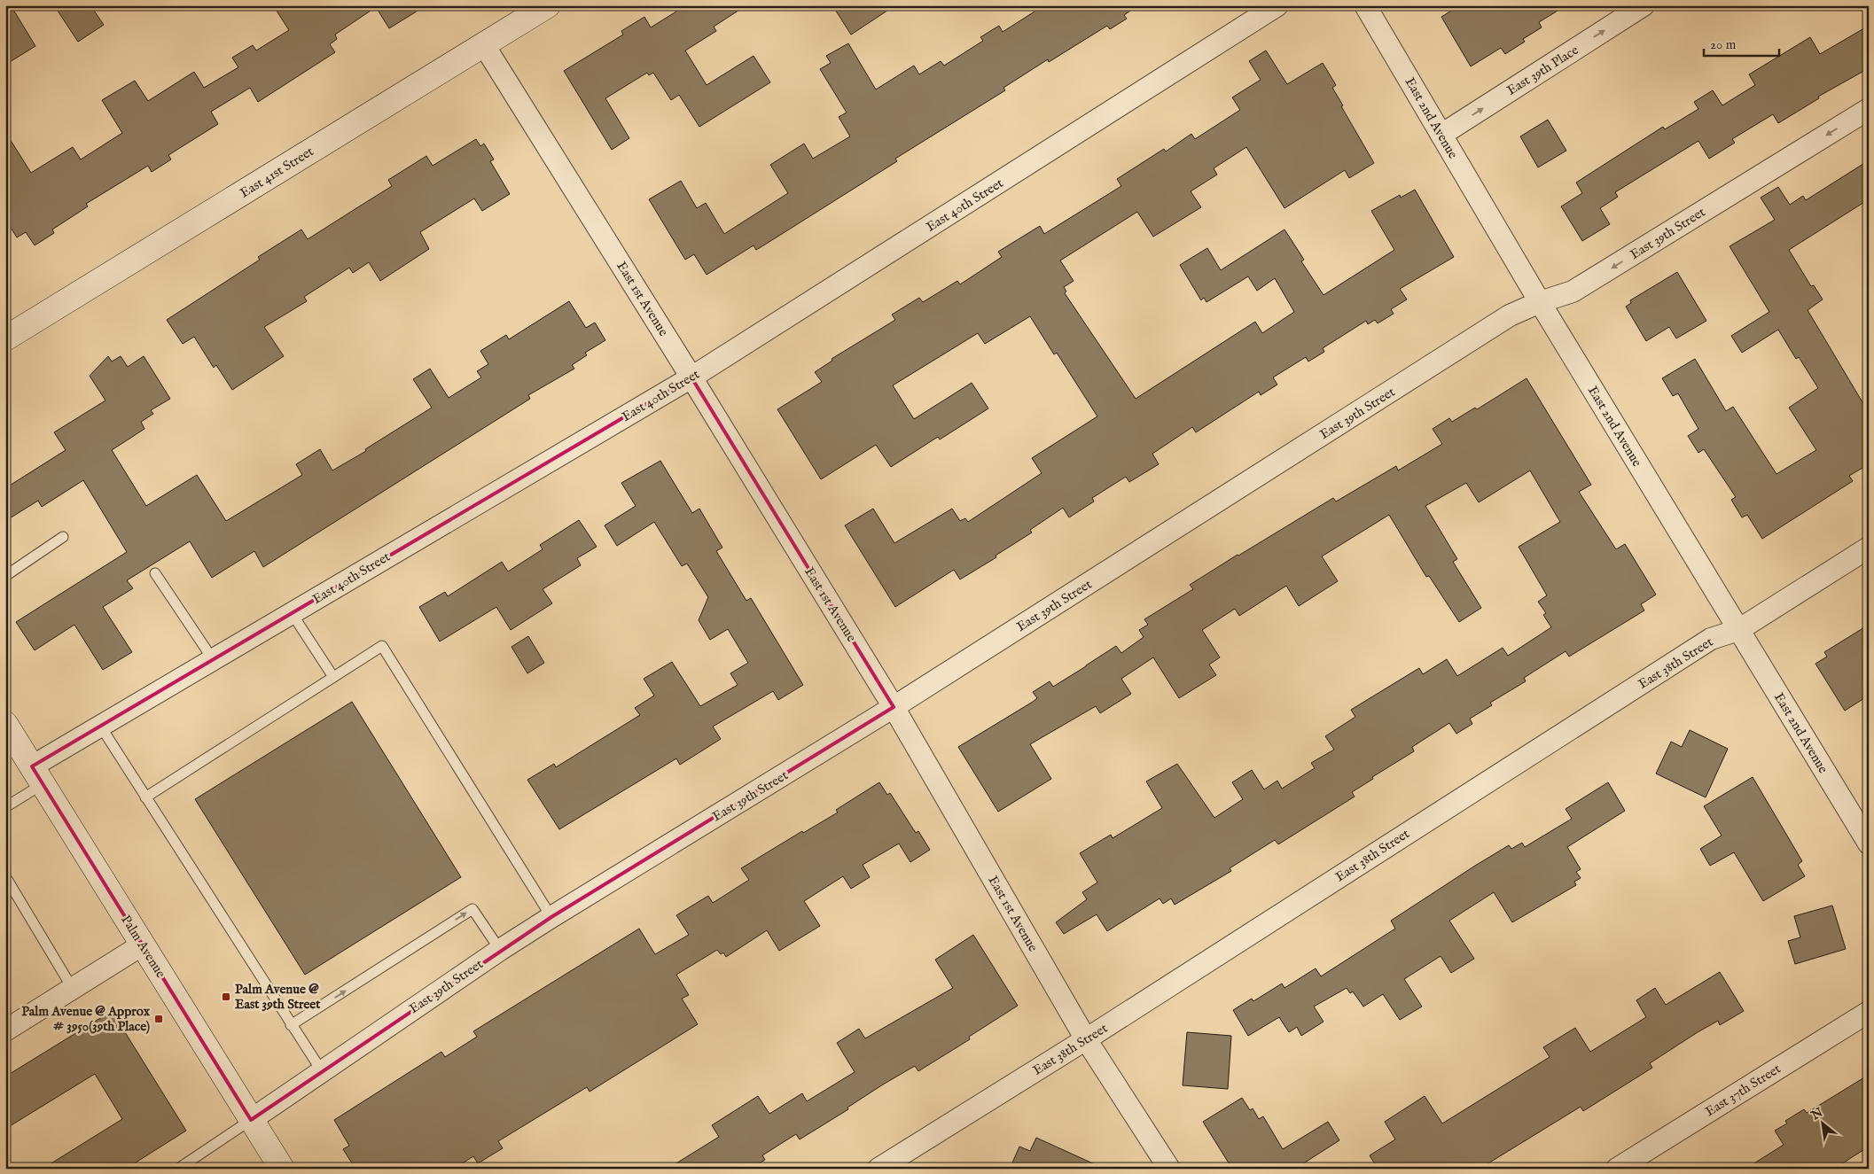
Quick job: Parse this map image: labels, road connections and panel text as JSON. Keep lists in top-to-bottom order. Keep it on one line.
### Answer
{"streets":{"street":["East 39th Place","East 2nd Avenue","East 41st Street","East 40th Street","East 39th Street","East 1st Avenue","East 38th Street","Palm Avenue","East 37th Street"]},"crossings":[["East 39th Place","East 2nd Avenue"],["East 2nd Avenue","East 39th Street"],["East 2nd Avenue","East 38th Street"],["East 41st Street","East 1st Avenue"],["East 40th Street","East 1st Avenue"],["East 40th Street","Palm Avenue"],["East 39th Street","East 1st Avenue"],["East 39th Street","Palm Avenue"],["East 1st Avenue","East 38th Street"]],"one_way":["East 39th Place"],"places":{"transit":["Palm Avenue @ East 39th Street","Palm Avenue @ Approx # 3950(39th Place)"]},"scale_bar":"20 m","north":"top left"}
